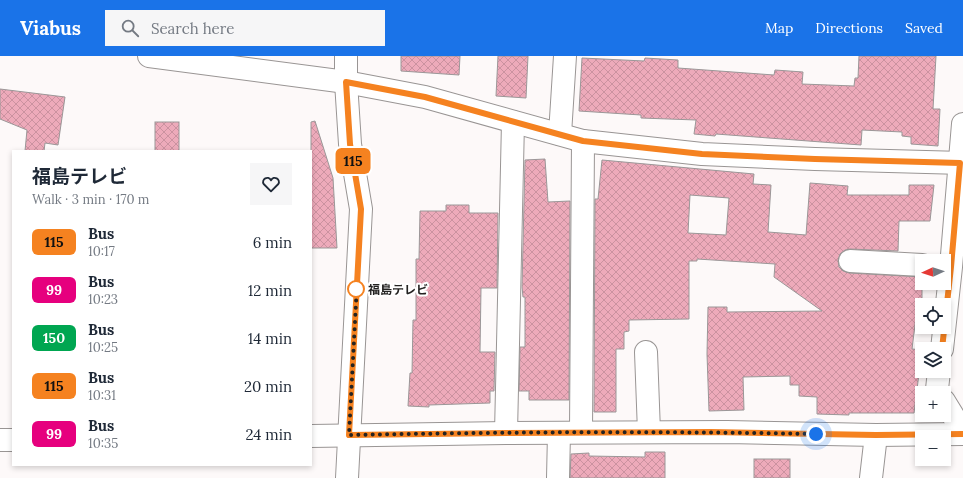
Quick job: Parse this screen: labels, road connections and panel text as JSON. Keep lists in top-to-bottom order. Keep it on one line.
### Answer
{"places":["福島テレビ"],"lines":["bus line 115"],"north":"left","page":{"header":"Viabus","search":"Search here","nav":["Map","Directions","Saved"],"on_map":"115","heading":["福島テレビ","Walk · 3 min · 170 m"],"list":[{"mark":"115","name":"Bus","note":"10:17","value":"6 min"},{"mark":"99","name":"Bus","note":"10:23","value":"12 min"},{"mark":"150","name":"Bus","note":"10:25","value":"14 min"},{"mark":"115","name":"Bus","note":"10:31","value":"20 min"},{"mark":"99","name":"Bus","note":"10:35","value":"24 min"}],"map_buttons":["+","−"]}}
